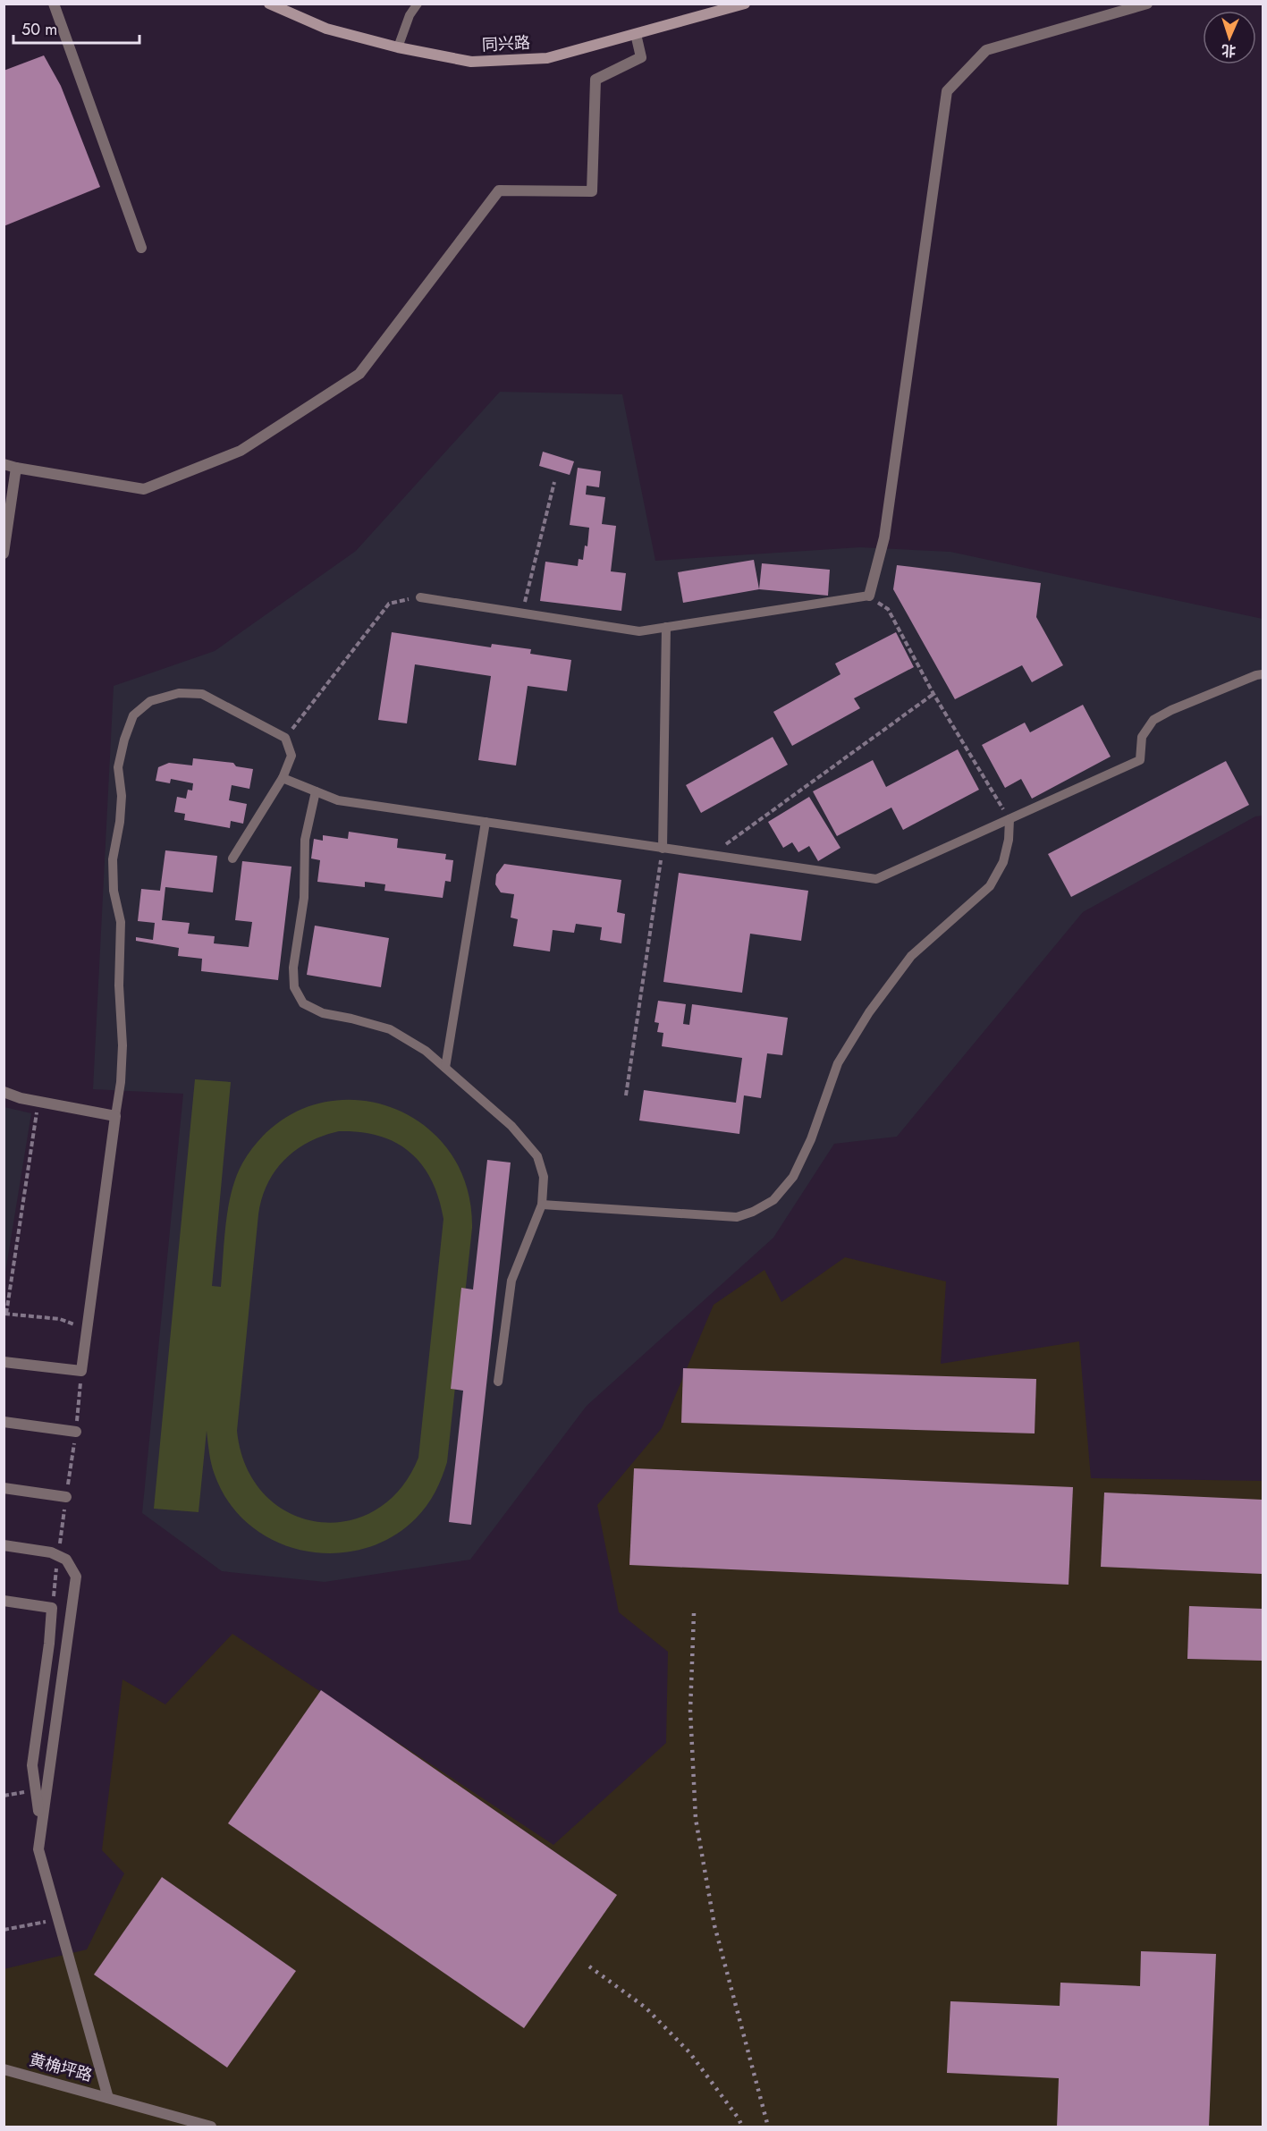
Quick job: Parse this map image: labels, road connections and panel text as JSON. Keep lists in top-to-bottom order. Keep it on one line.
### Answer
{"streets":{"main road":["同兴路"],"street":["黄桷坪路"]},"scale_bar":"50 m","north":"bottom"}
